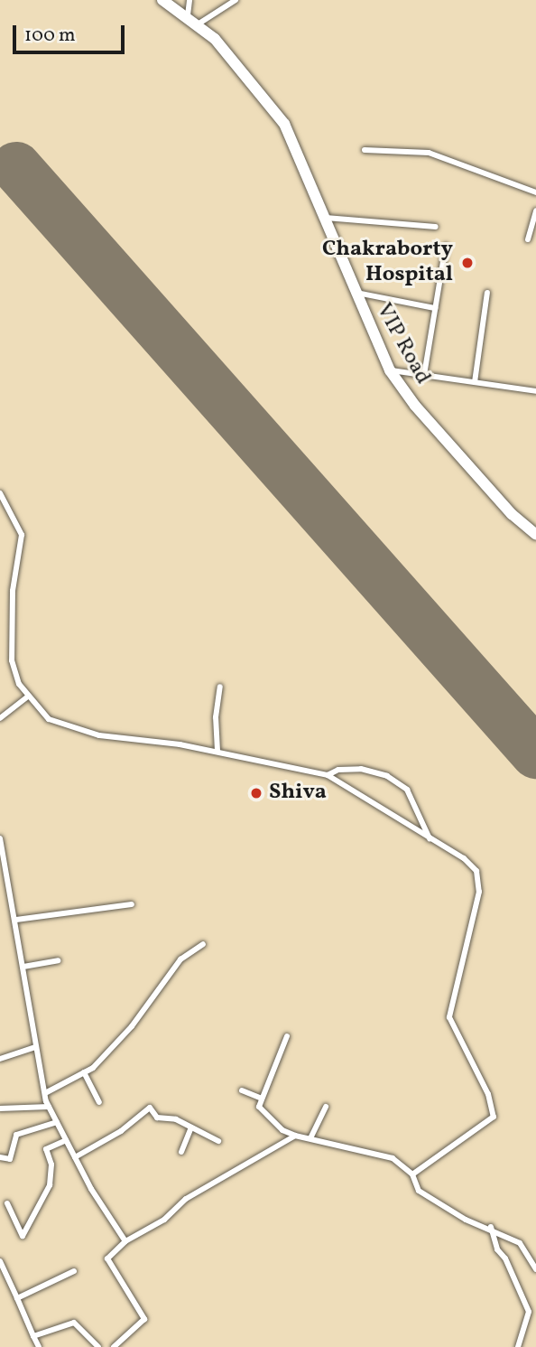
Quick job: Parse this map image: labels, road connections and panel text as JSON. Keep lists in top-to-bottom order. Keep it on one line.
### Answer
{"streets":{"highway":["VIP Road"]},"places":["Chakraborty Hospital","Shiva"],"scale_bar":"100 m"}
